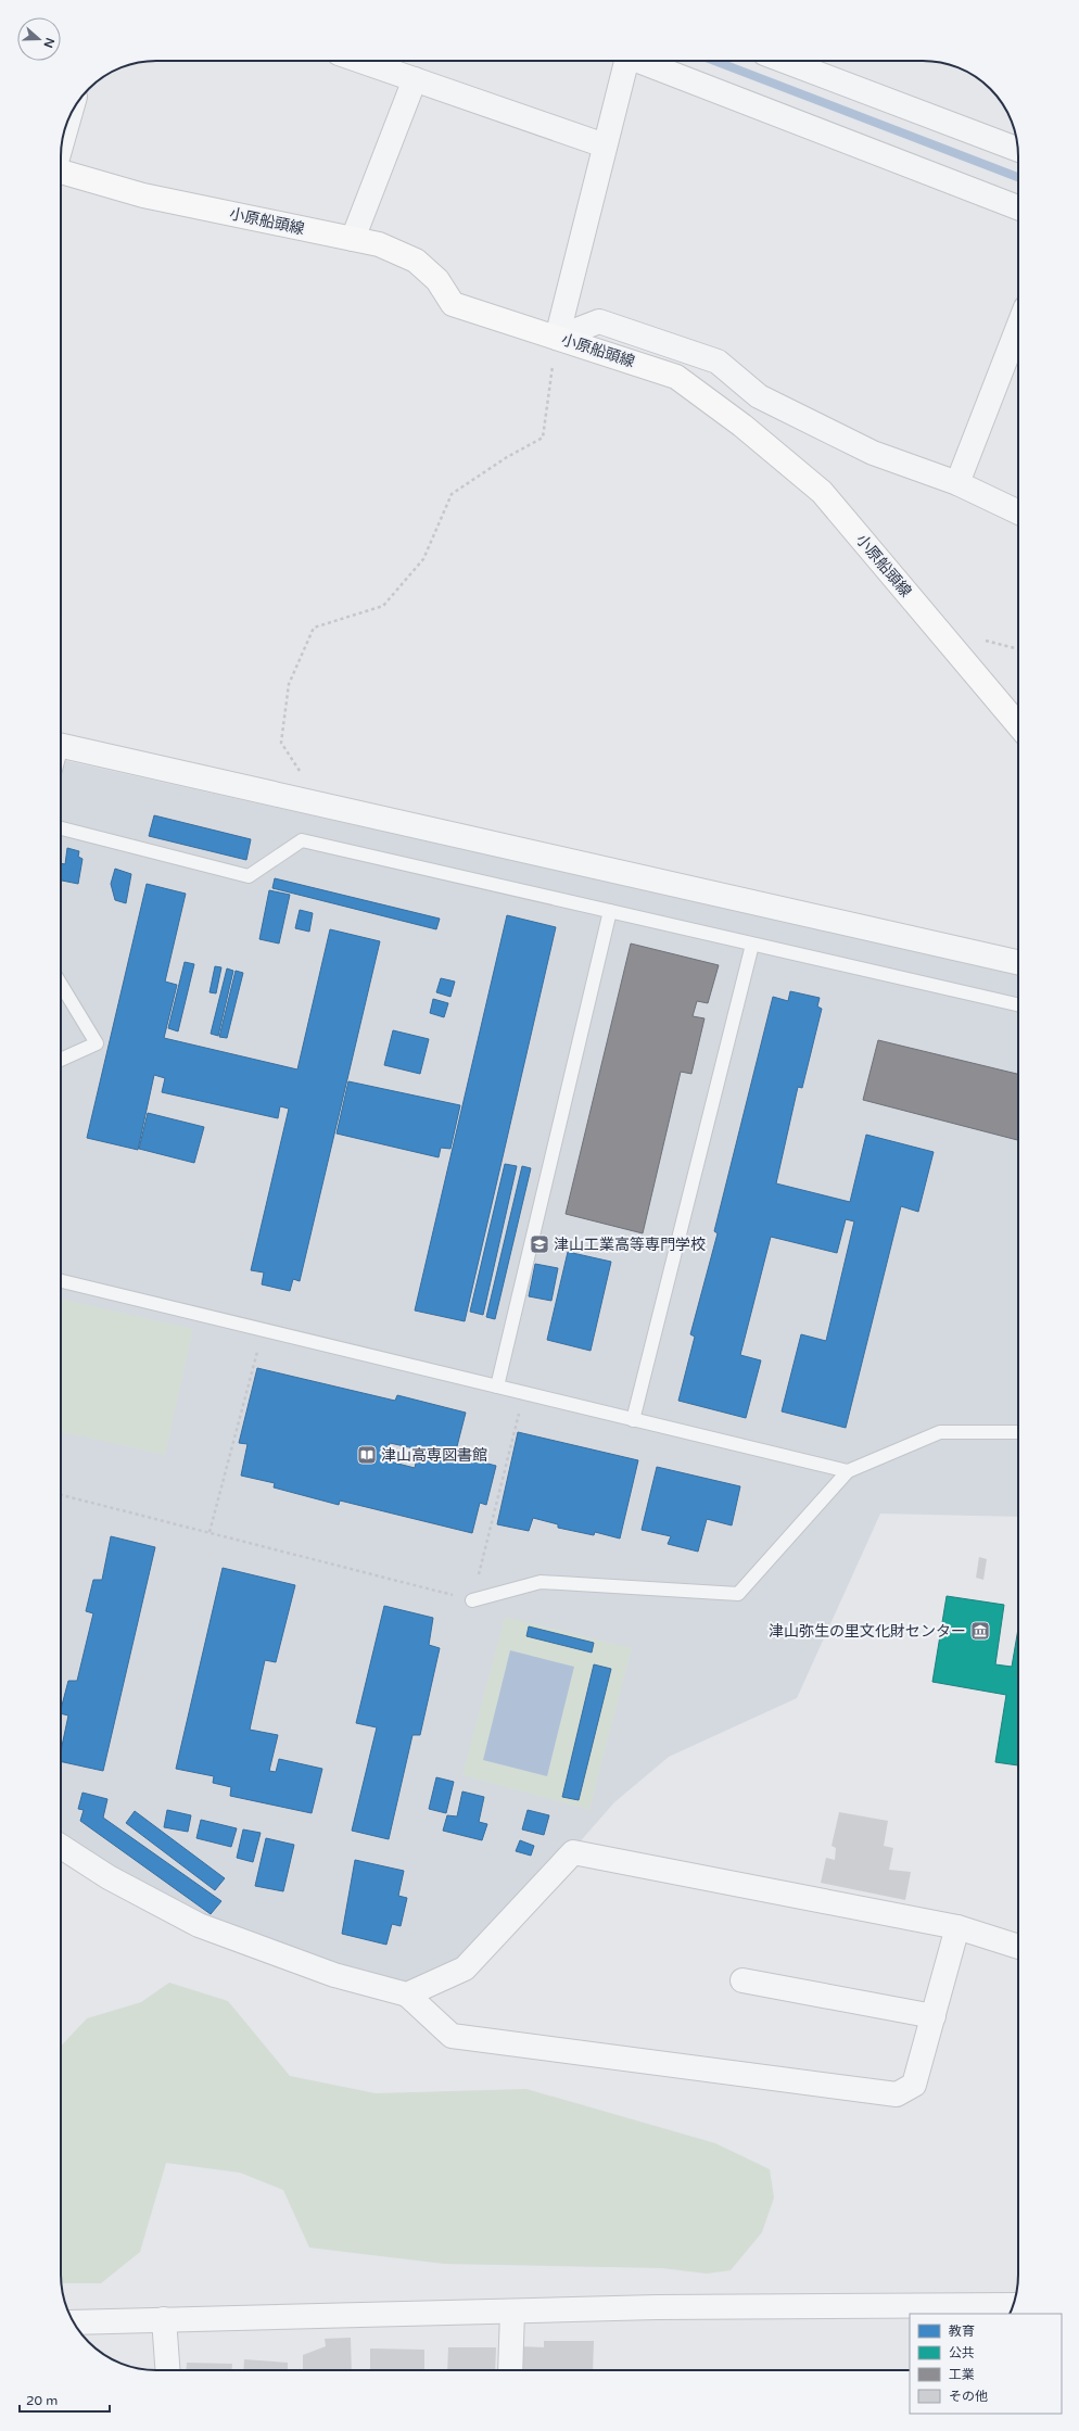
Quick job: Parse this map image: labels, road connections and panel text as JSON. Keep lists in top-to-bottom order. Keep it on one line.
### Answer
{"streets":{"main road":["小原船頭線"]},"places":{"school or university":["津山工業高等専門学校"],"library":["津山高専図書館"],"museum":["津山弥生の里文化財センター"]},"legend":["教育","公共","工業","その他"],"scale_bar":"20 m","north":"right"}
